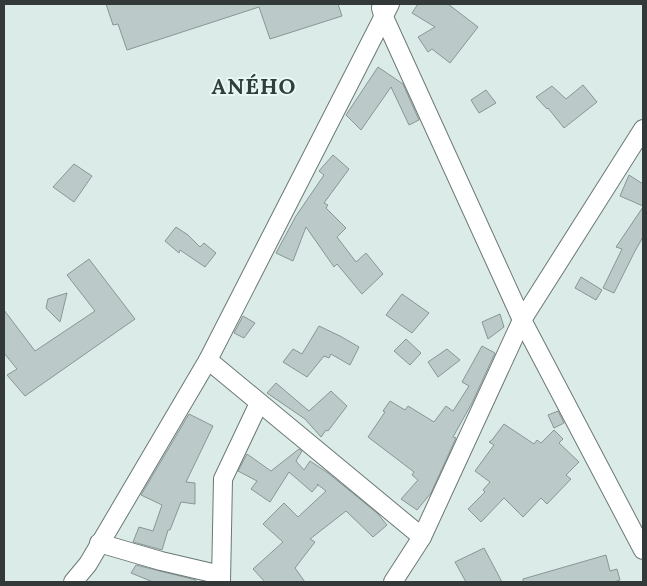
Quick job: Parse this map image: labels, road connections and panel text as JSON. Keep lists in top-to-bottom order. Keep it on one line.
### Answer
{"districts":["ANÉHO"]}
